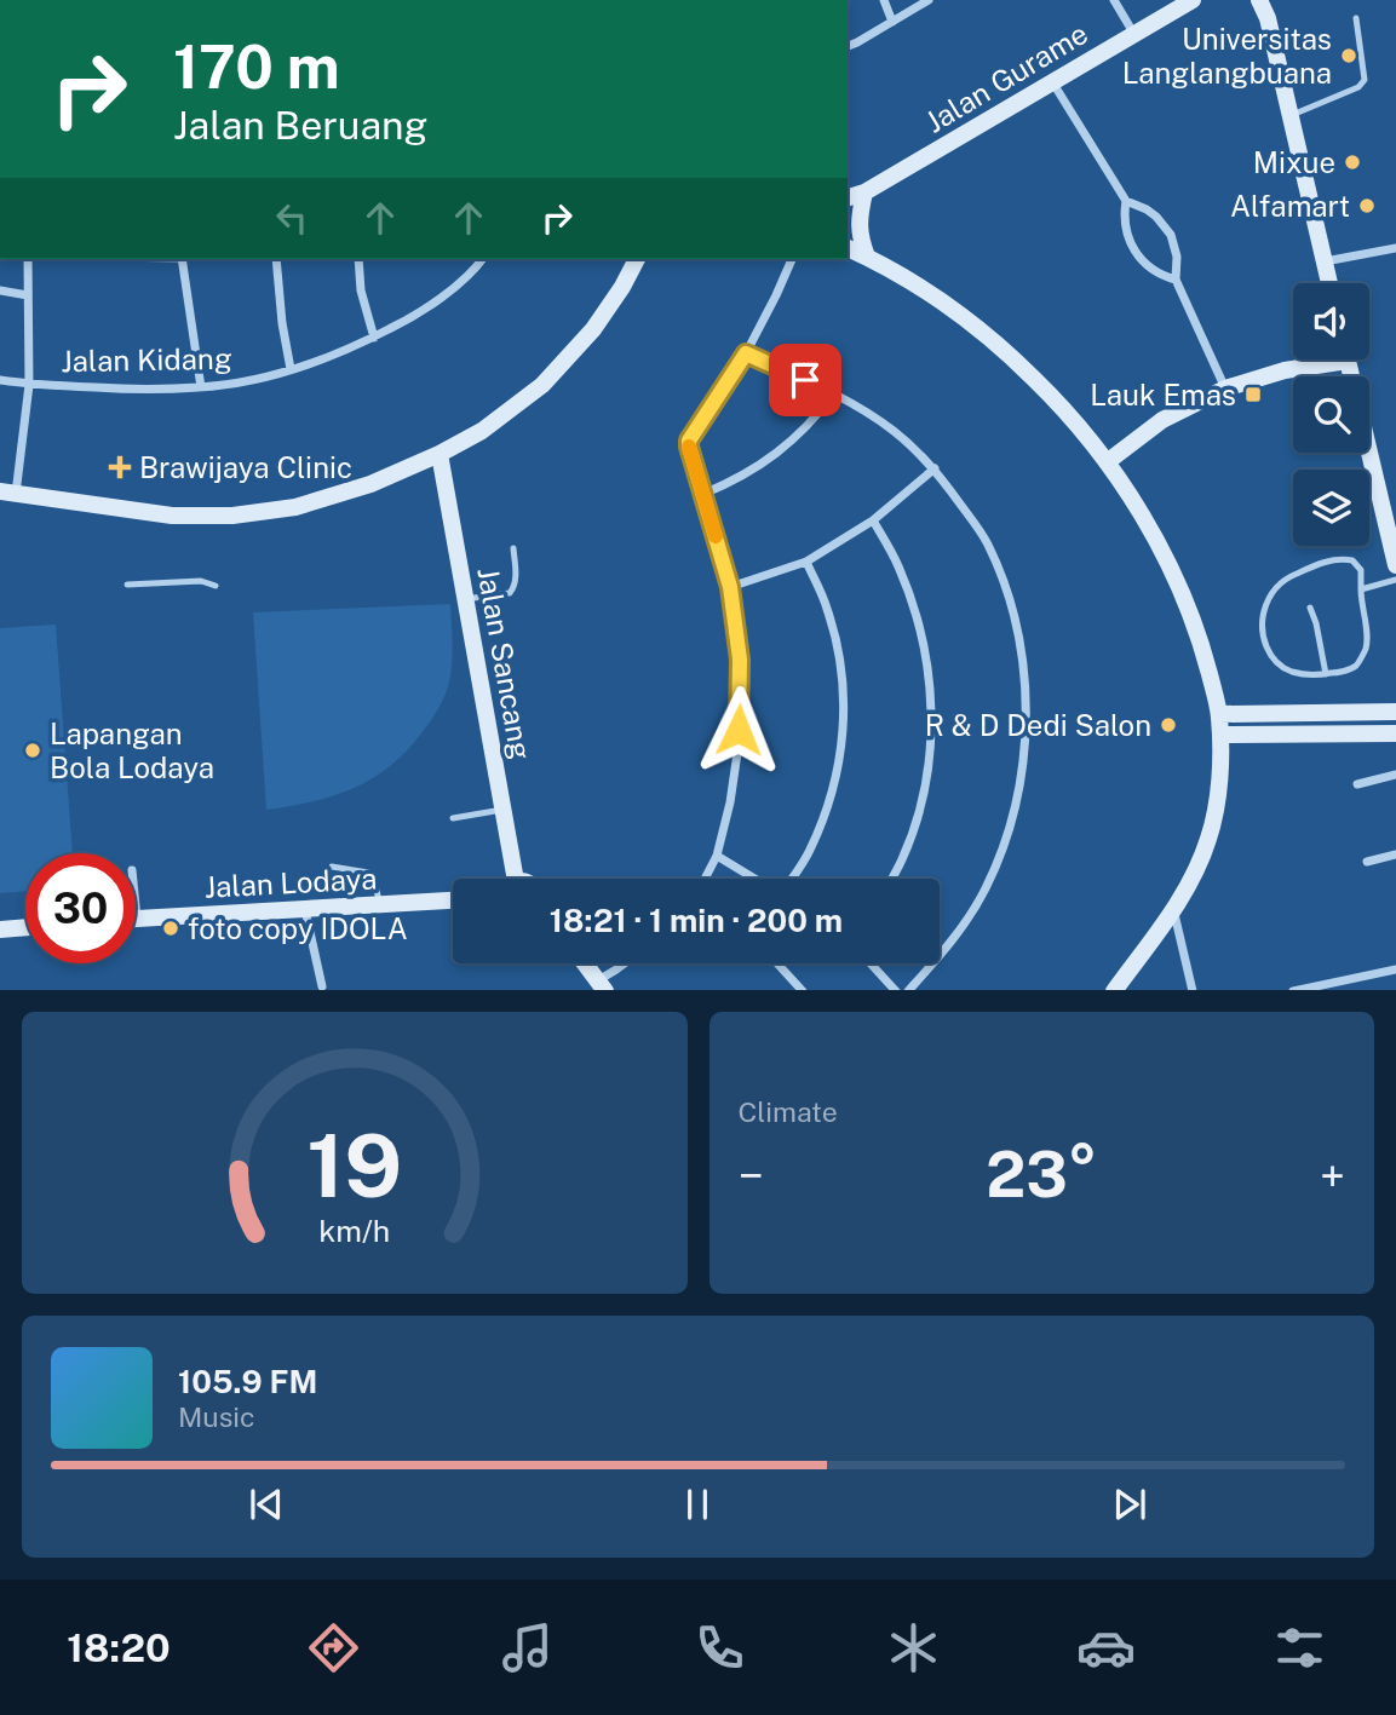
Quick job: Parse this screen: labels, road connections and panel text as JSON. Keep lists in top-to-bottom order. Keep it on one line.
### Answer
{"streets":{"street":["Jalan Gurame","Jalan Kidang","Jalan Sancang","Jalan Lodaya"]},"places":{"other":["Universitas Langlangbuana","Mixue","Alfamart","R & D Dedi Salon","Lapangan Bola Lodaya","foto copy IDOLA"],"transit":["Lauk Emas"],"health":["Brawijaya Clinic"]},"page":{"turn":["170 m","Jalan Beruang"],"limit":"30","trip":"18:21 · 1 min · 200 m","tile":"Climate","heat":["−","23°","+"],"song":["105.9 FM","Music"],"tabs":"18:20","gauge":["19","km/h"]}}
